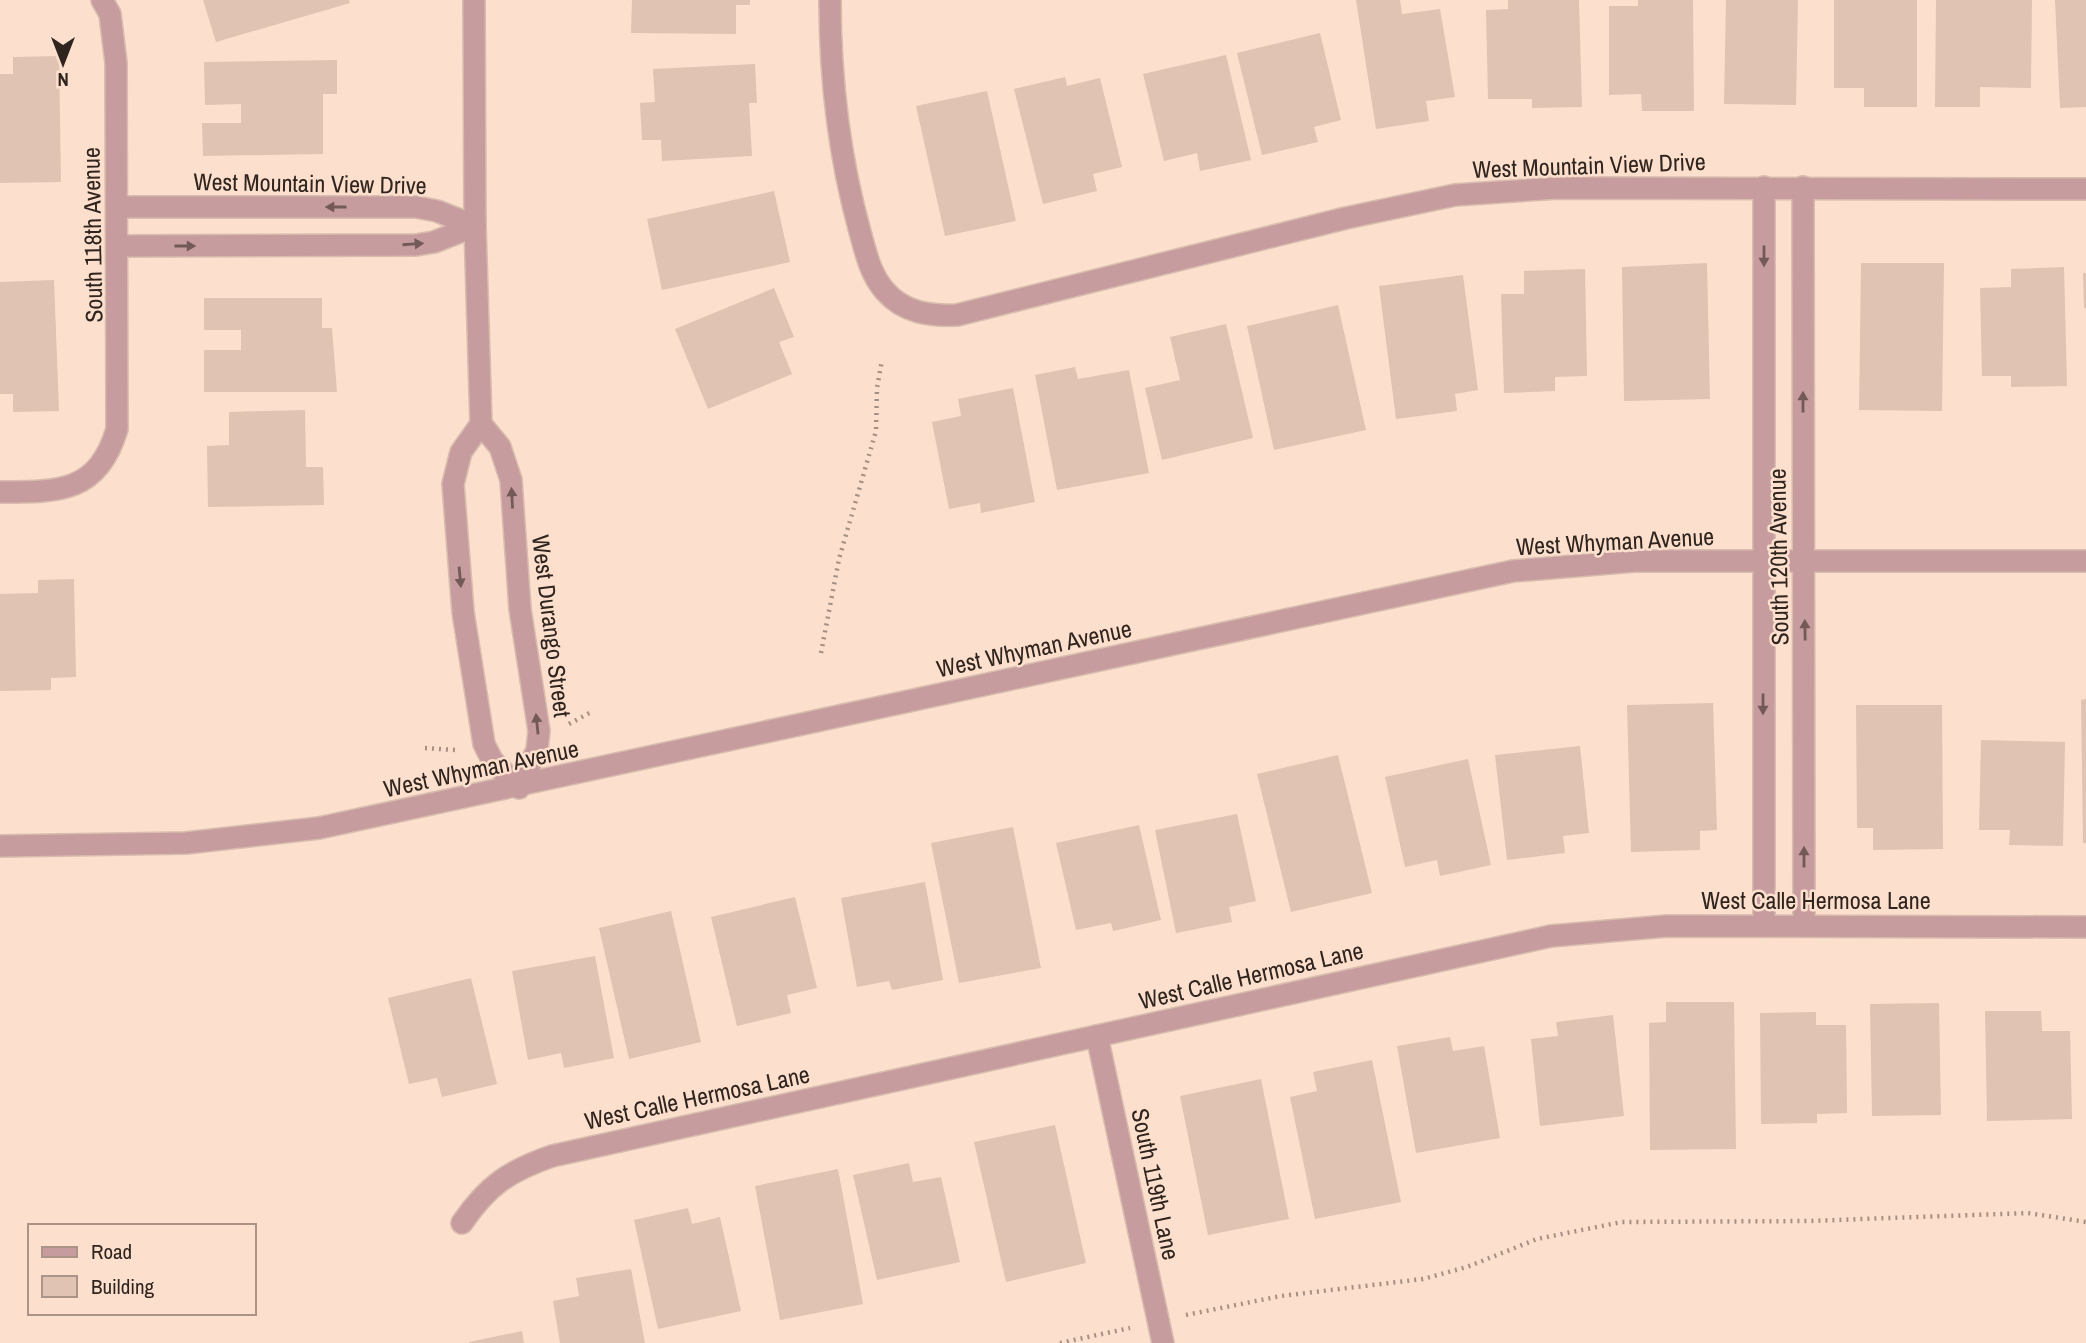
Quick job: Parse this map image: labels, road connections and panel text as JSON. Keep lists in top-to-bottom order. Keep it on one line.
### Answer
{"streets":{"street":["West Mountain View Drive","South 118th Avenue","West Whyman Avenue","South 120th Avenue","West Durango Street","West Calle Hermosa Lane","South 119th Lane"]},"crossings":[["West Mountain View Drive","South 118th Avenue"],["West Mountain View Drive","South 120th Avenue"],["West Whyman Avenue","South 120th Avenue"],["West Whyman Avenue","West Durango Street"],["South 120th Avenue","West Calle Hermosa Lane"],["West Calle Hermosa Lane","South 119th Lane"]],"legend":["Road","Building"],"north":"bottom"}
